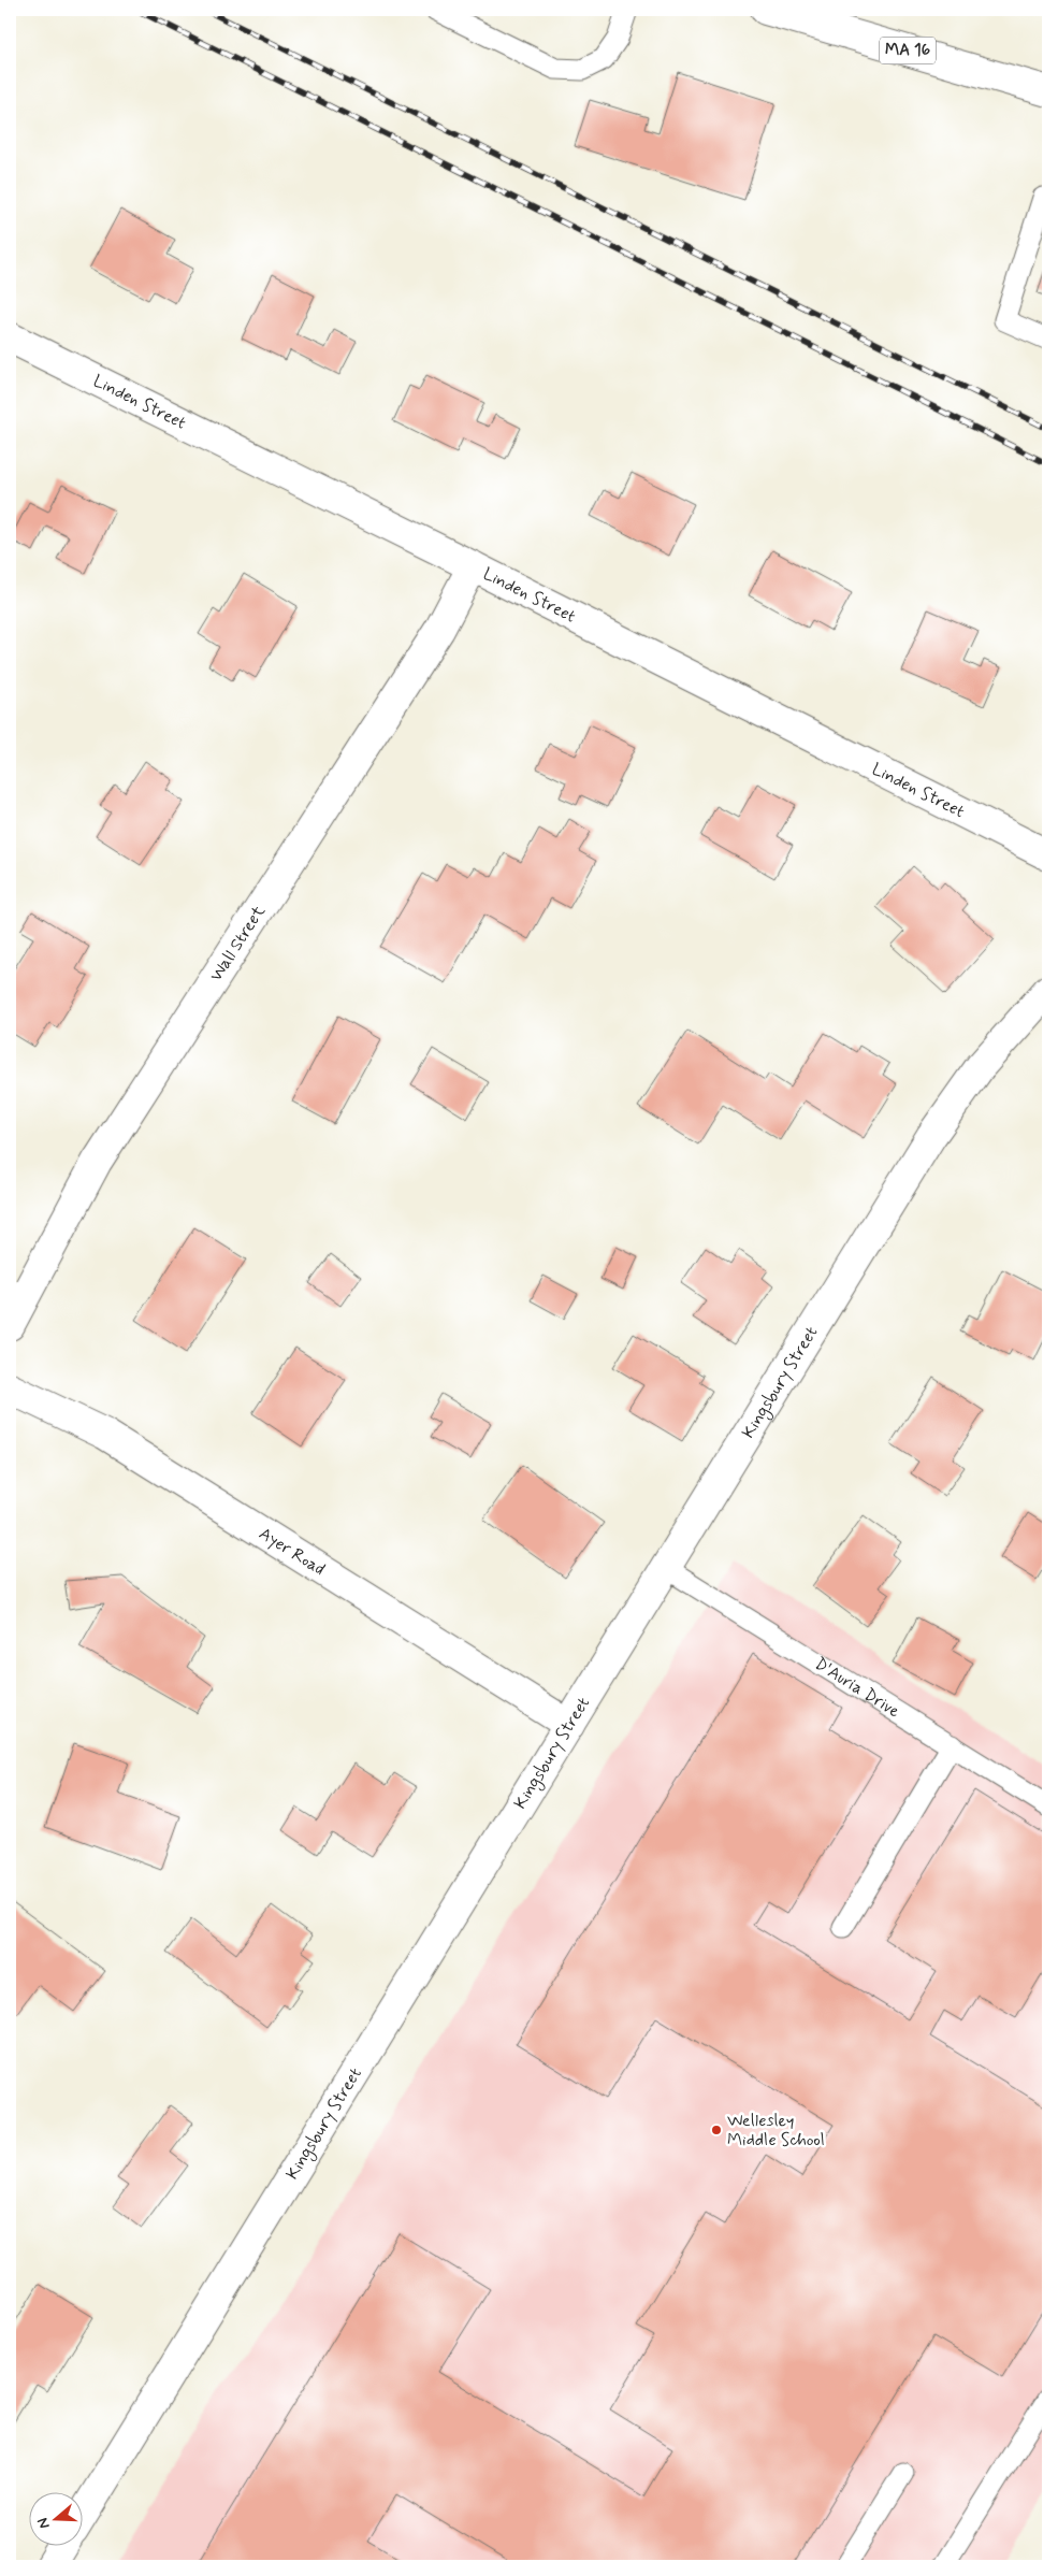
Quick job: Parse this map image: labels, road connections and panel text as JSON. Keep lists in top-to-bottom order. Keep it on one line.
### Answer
{"streets":{"street":["MA 16","Linden Street","Wall Street","Kingsbury Street","Ayer Road"],"lane":["D'Auria Drive"]},"crossings":[["Linden Street","Wall Street"],["Kingsbury Street","Ayer Road"],["Kingsbury Street","D'Auria Drive"]],"places":["Wellesley Middle School"],"north":"left"}
